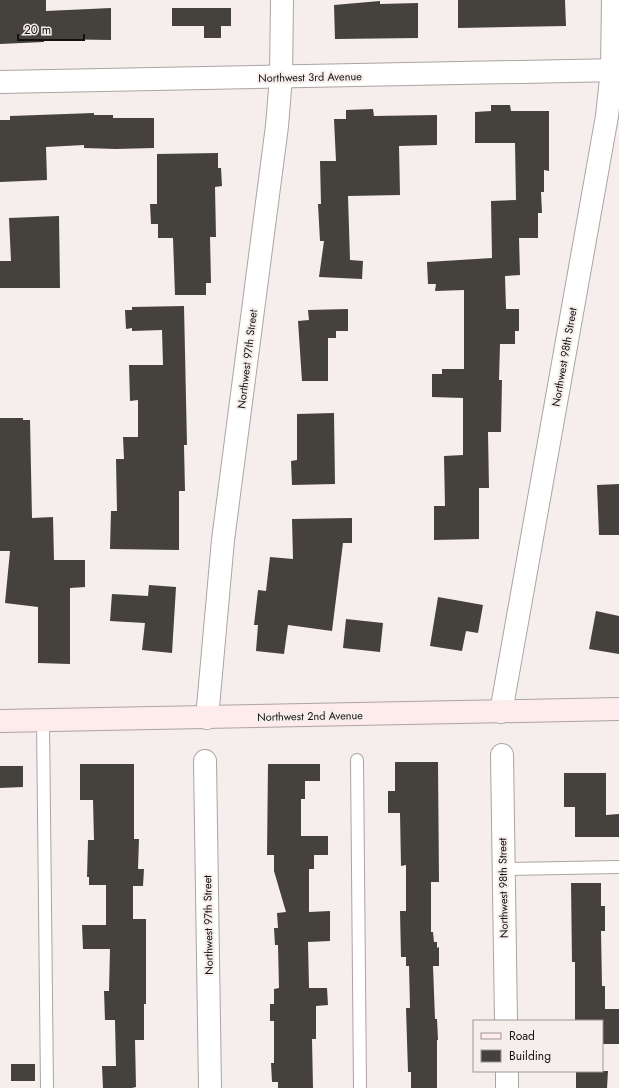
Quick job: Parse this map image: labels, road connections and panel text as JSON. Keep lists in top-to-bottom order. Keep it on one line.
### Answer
{"streets":{"street":["Northwest 3rd Avenue","Northwest 98th Street","Northwest 97th Street","Northwest 2nd Avenue"]},"crossings":[["Northwest 3rd Avenue","Northwest 98th Street"],["Northwest 3rd Avenue","Northwest 97th Street"],["Northwest 98th Street","Northwest 2nd Avenue"],["Northwest 97th Street","Northwest 2nd Avenue"]],"legend":["Road","Building"],"scale_bar":"20 m"}
